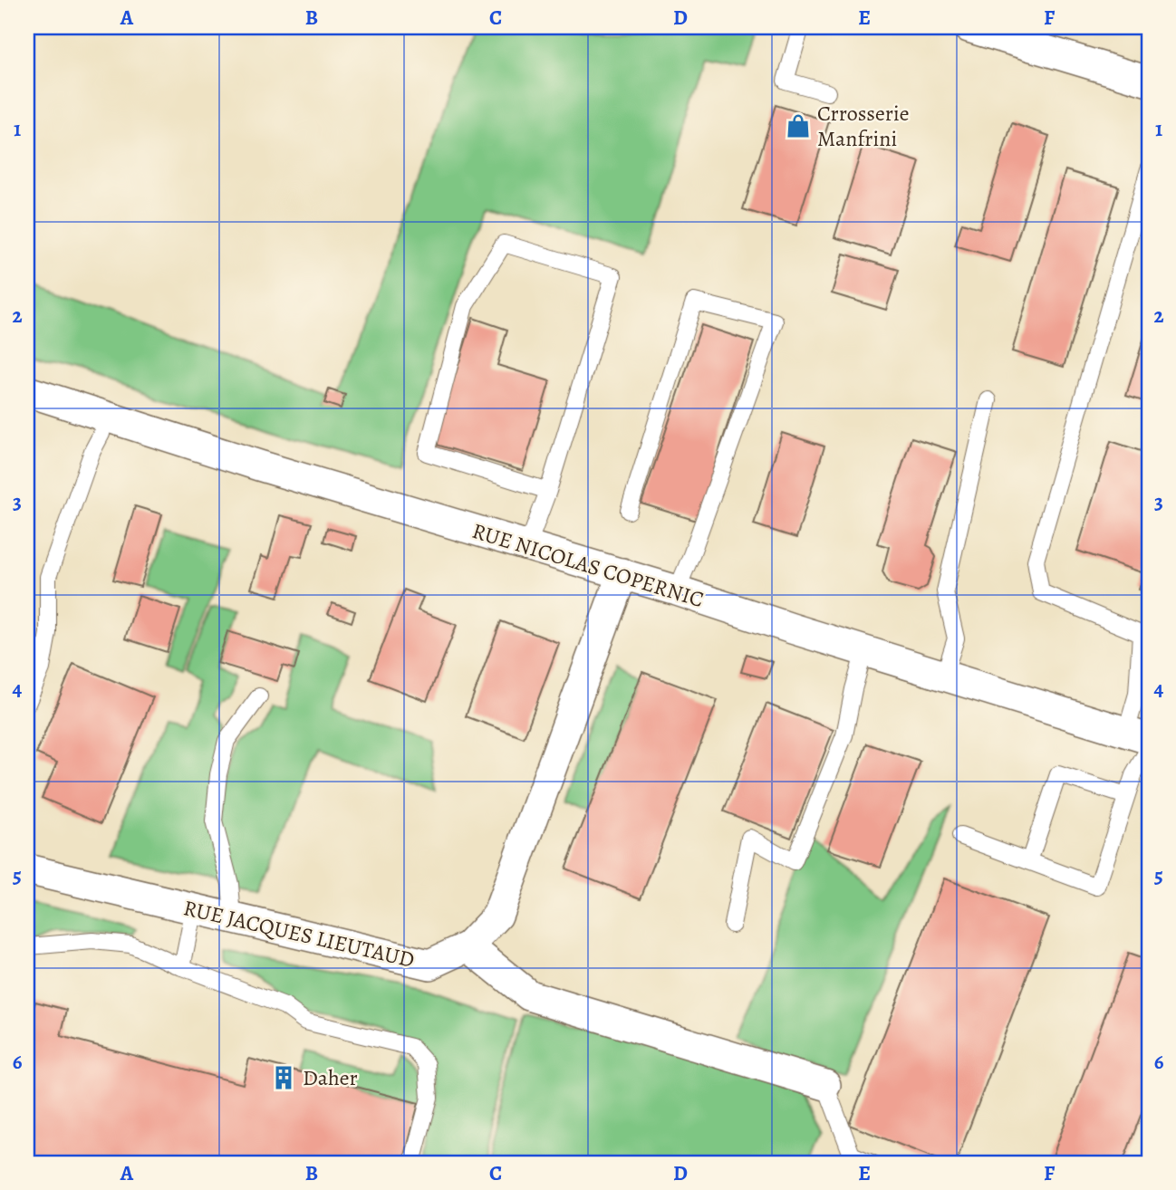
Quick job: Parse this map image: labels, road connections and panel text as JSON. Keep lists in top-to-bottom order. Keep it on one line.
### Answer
{"streets":{"street":["RUE NICOLAS COPERNIC","RUE JACQUES LIEUTAUD"]},"crossings":[["RUE NICOLAS COPERNIC","RUE JACQUES LIEUTAUD"]],"places":{"shop":["Crrosserie Manfrini"],"building":["Daher"]},"grid":{"columns":["A","B","C","D","E","F"],"rows":["1","2","3","4","5","6"]}}
